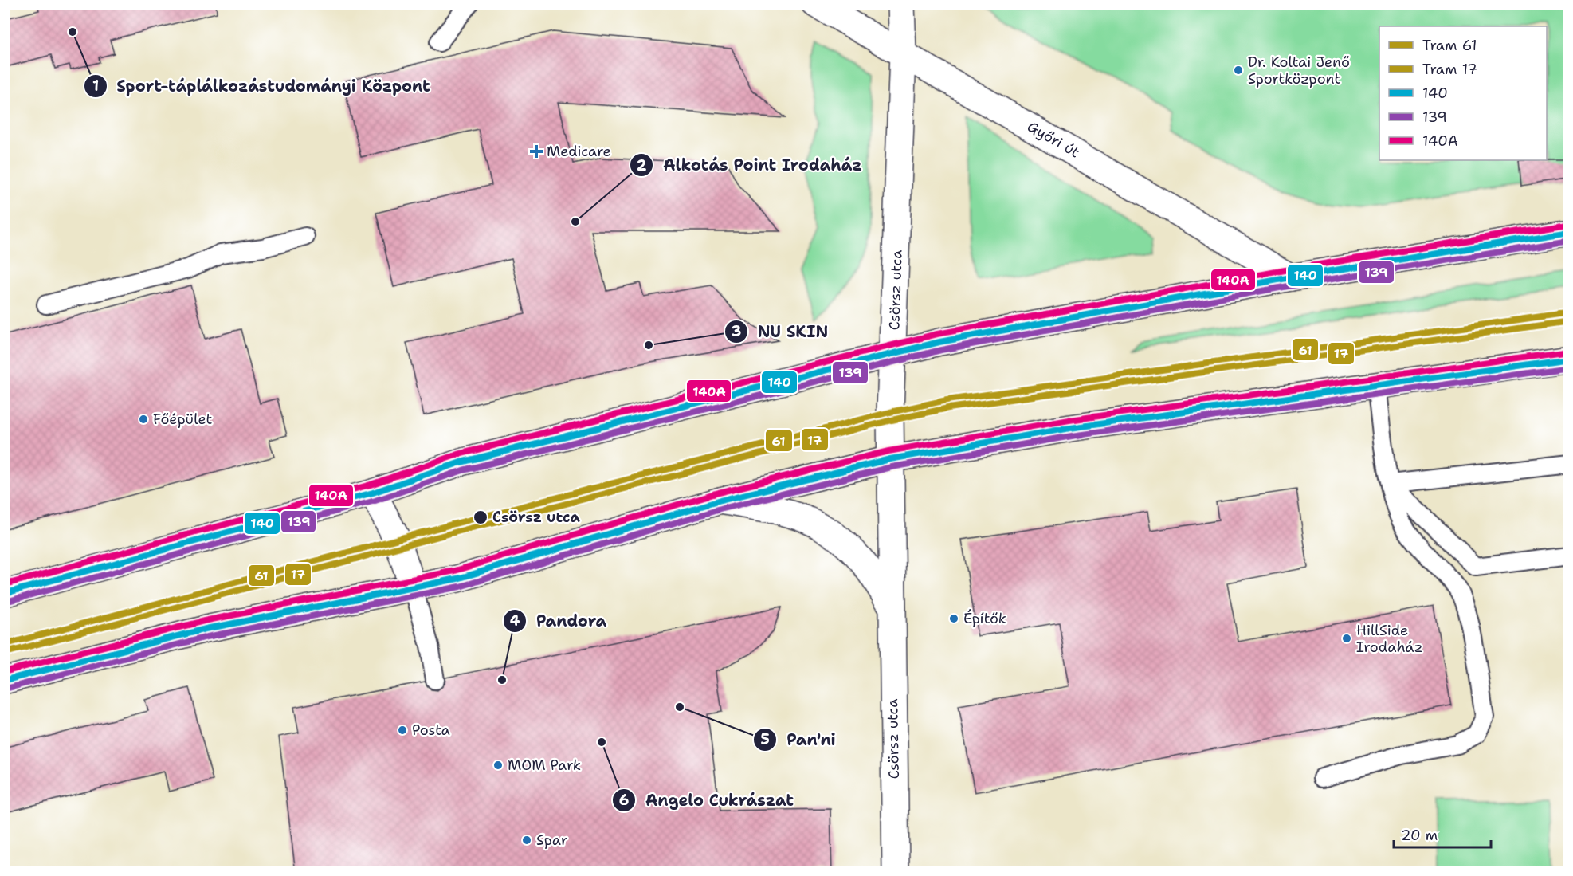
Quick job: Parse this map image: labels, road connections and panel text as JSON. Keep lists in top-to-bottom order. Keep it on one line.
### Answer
{"streets":{"street":["Győri út","Csörsz utca"]},"crossings":[["Győri út","Csörsz utca"]],"places":{"other":["Sport-táplálkozástudományi Központ","Dr. Koltai Jenő Sportközpont","Alkotás Point Irodaház","NU SKIN","Főépület","Csörsz utca","Építők","HillSide Irodaház","Pandora","Pan'ni","Posta","Angelo Cukrászat","MOM Park","Spar"],"health":["Medicare"]},"lines":["transit line 140A","transit line 140","transit line 139","tram line 61","tram line 17"],"legend":["Tram 61","Tram 17","140","139","140A"],"scale_bar":"20 m"}
